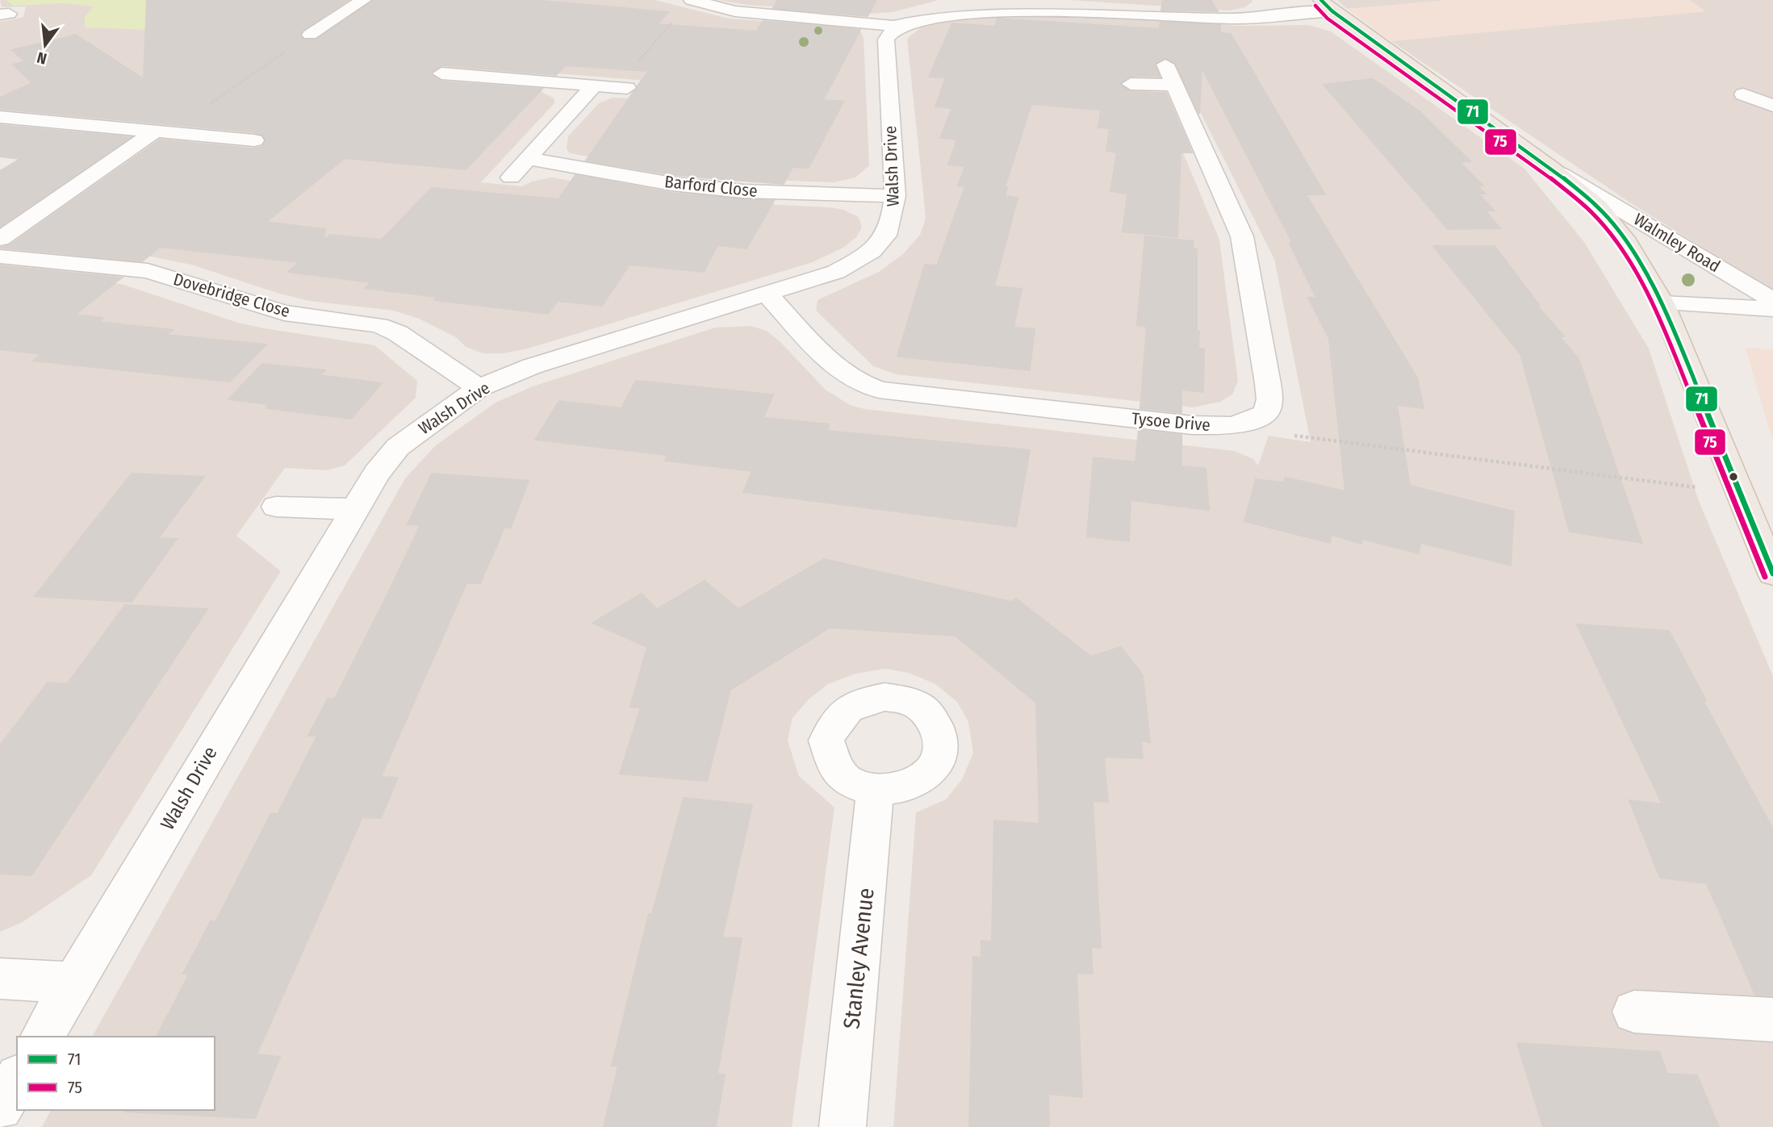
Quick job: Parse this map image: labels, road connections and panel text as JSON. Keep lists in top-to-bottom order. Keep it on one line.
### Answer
{"streets":{"main road":["Walmley Road"],"street":["Walsh Drive","Barford Close","Dovebridge Close","Tysoe Drive","Stanley Avenue"]},"crossings":[["Walsh Drive","Barford Close"],["Walsh Drive","Dovebridge Close"],["Walsh Drive","Tysoe Drive"]],"lines":["transit line 71","transit line 75"],"legend":["71","75"],"north":"bottom"}
